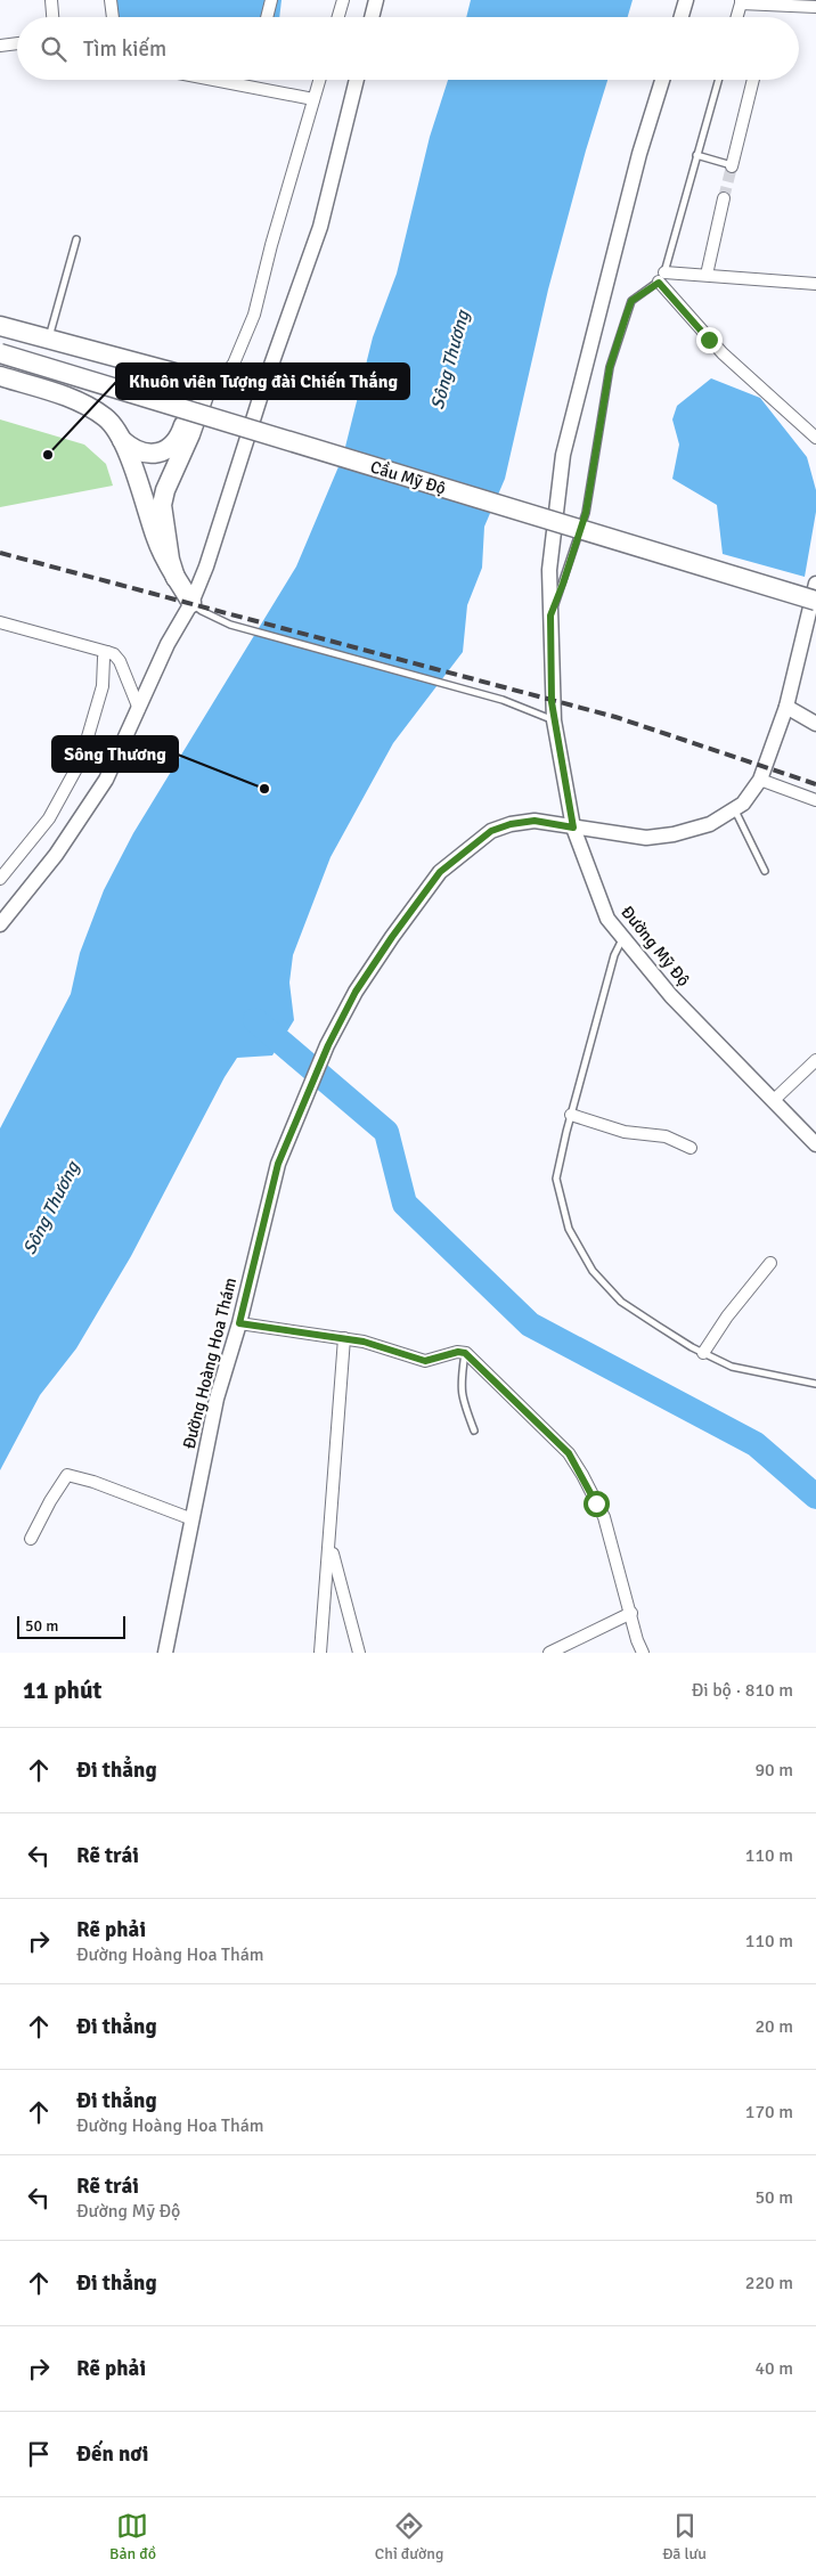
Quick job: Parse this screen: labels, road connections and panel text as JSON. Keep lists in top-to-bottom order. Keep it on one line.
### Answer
{"streets":{"main road":["Cầu Mỹ Độ"],"street":["Đường Mỹ Độ","Đường Hoàng Hoa Thám"]},"crossings":[["Đường Mỹ Độ","Đường Hoàng Hoa Thám"]],"water":["Sông Thương"],"places":["Khuôn viên Tượng đài Chiến Thắng","Sông Thương"],"scale_bar":"50 m","page":{"search":"Tìm kiếm","scale":"50 m","heading":["11 phút","Đi bộ · 810 m"],"list":[["Đi thẳng","90 m"],["Rẽ trái","110 m"],["Rẽ phải","Đường Hoàng Hoa Thám","110 m"],["Đi thẳng","20 m"],["Đi thẳng","Đường Hoàng Hoa Thám","170 m"],["Rẽ trái","Đường Mỹ Độ","50 m"],["Đi thẳng","220 m"],["Rẽ phải","40 m"],"Đến nơi"],"nav":["Bản đồ","Chỉ đường","Đã lưu"]}}
